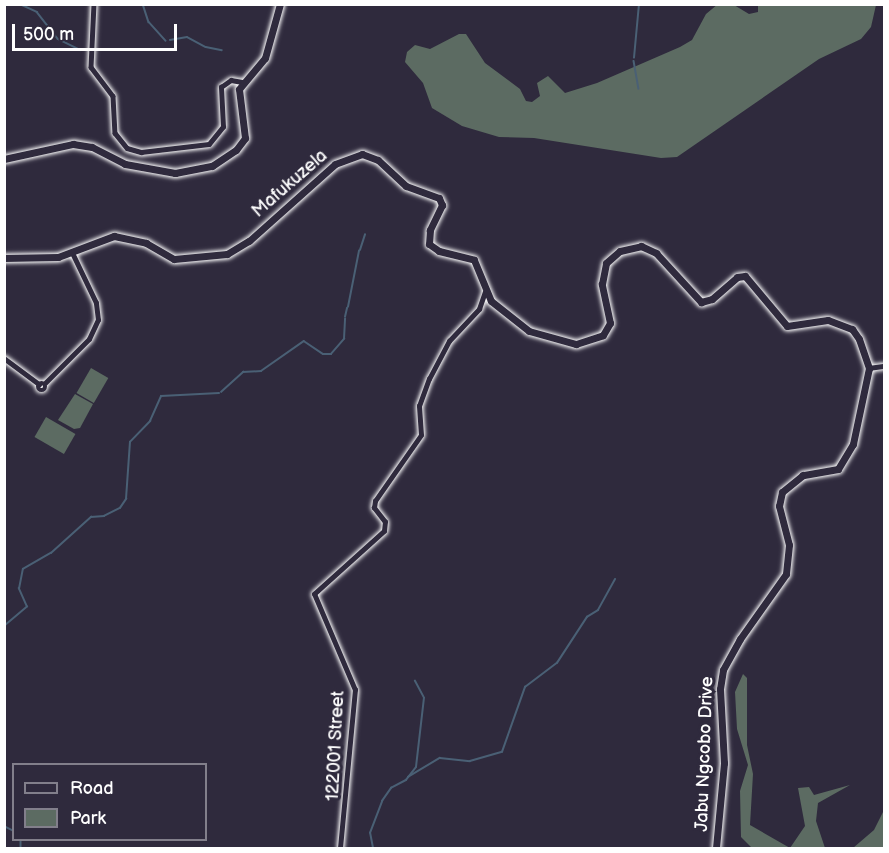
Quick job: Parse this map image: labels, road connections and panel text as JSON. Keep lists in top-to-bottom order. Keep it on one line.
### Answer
{"streets":{"main road":["Mafukuzela","Jabu Ngcobo Drive"],"street":["122001 Street"]},"crossings":[["Mafukuzela","122001 Street"],["Mafukuzela","Jabu Ngcobo Drive"]],"legend":["Road","Park"],"scale_bar":"500 m"}
